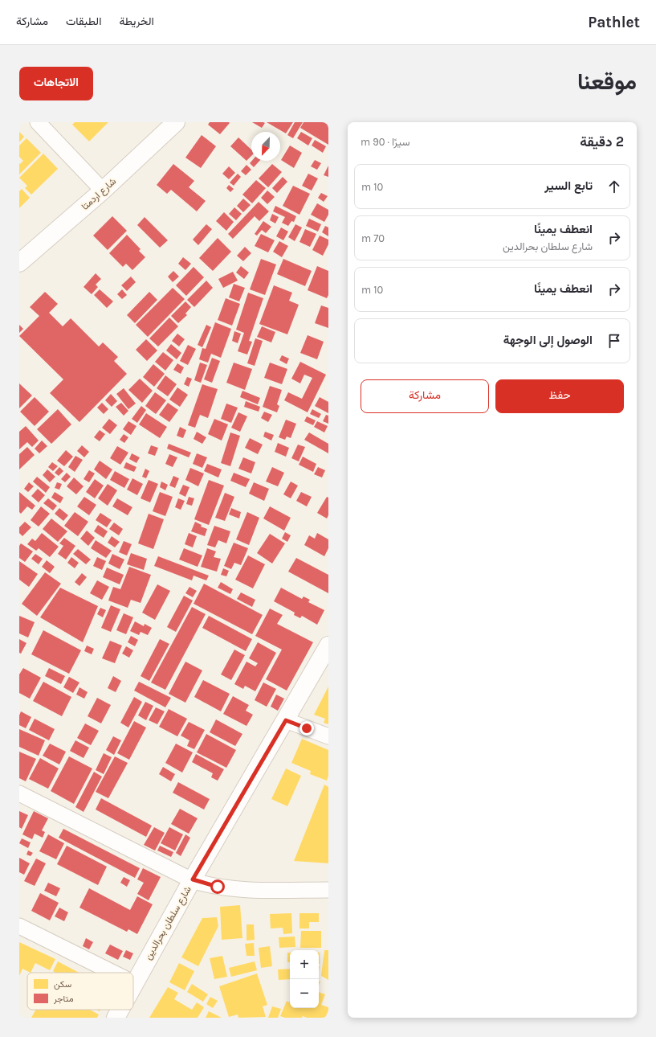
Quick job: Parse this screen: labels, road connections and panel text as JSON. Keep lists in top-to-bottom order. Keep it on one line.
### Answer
{"streets":{"street":["شارع اردمتا","شارع سلطان بحرالدين"]},"legend":["سكن","متاجر"],"north":"bottom left","page":{"header":"Pathlet","nav":["الخريطة","الطبقات","مشاركة"],"title":"موقعنا","buttons":["الاتجاهات",["حفظ","مشاركة"]],"heading":["2 دقيقة","سيرًا · 90 m"],"list":[["تابع السير","10 m"],["انعطف يمينًا","شارع سلطان بحرالدين","70 m"],["انعطف يمينًا","10 m"],"الوصول إلى الوجهة"],"map_buttons":["+","−"]}}
